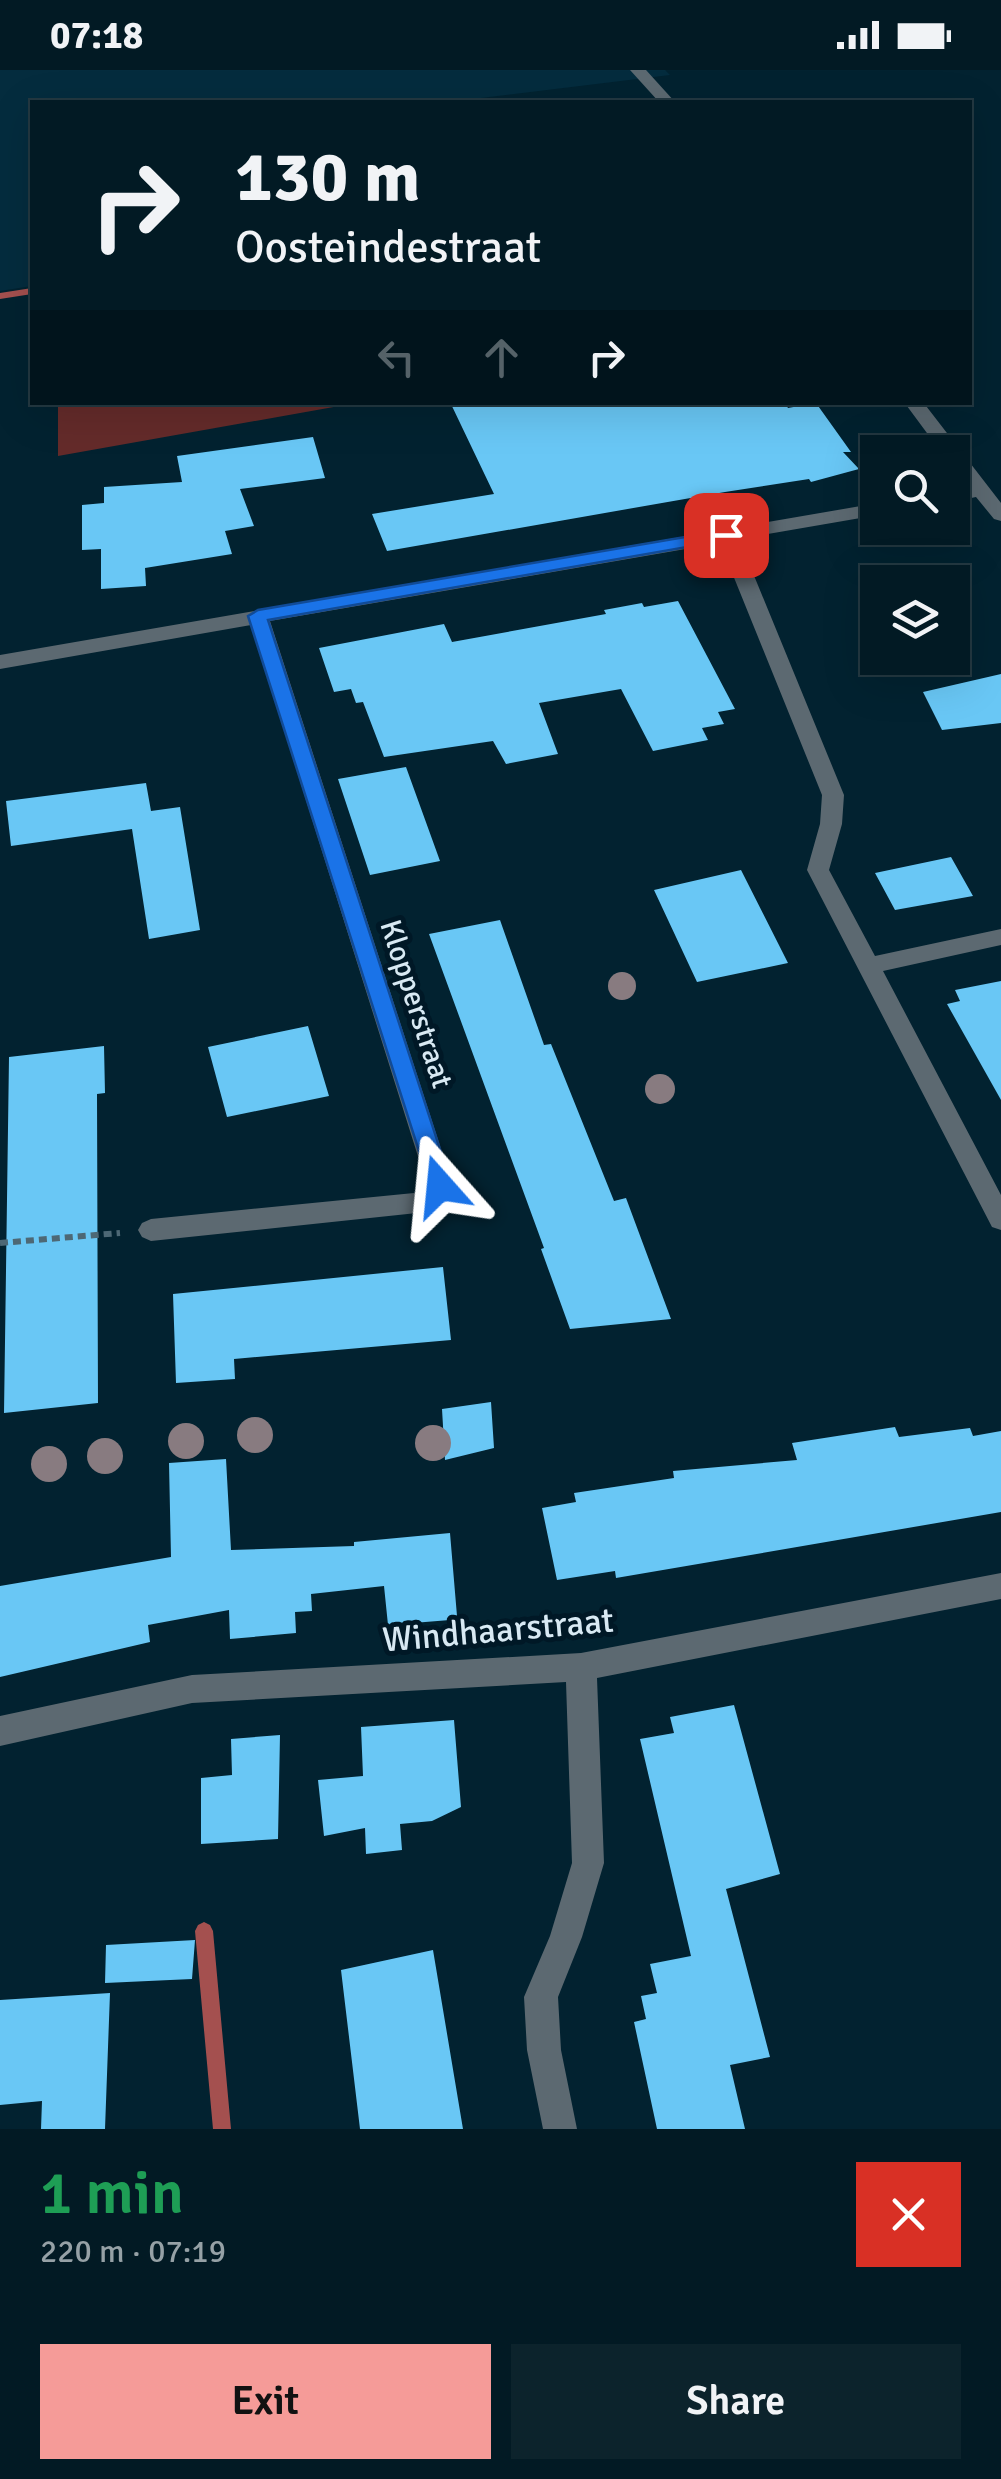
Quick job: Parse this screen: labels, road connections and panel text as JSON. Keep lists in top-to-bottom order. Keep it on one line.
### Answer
{"streets":{"street":["Klopperstraat","Windhaarstraat"]},"page":{"status":"07:18","turn":["130 m","Oosteindestraat"],"heading":["1 min","220 m · 07:19"],"buttons":["Exit","Share"]}}
